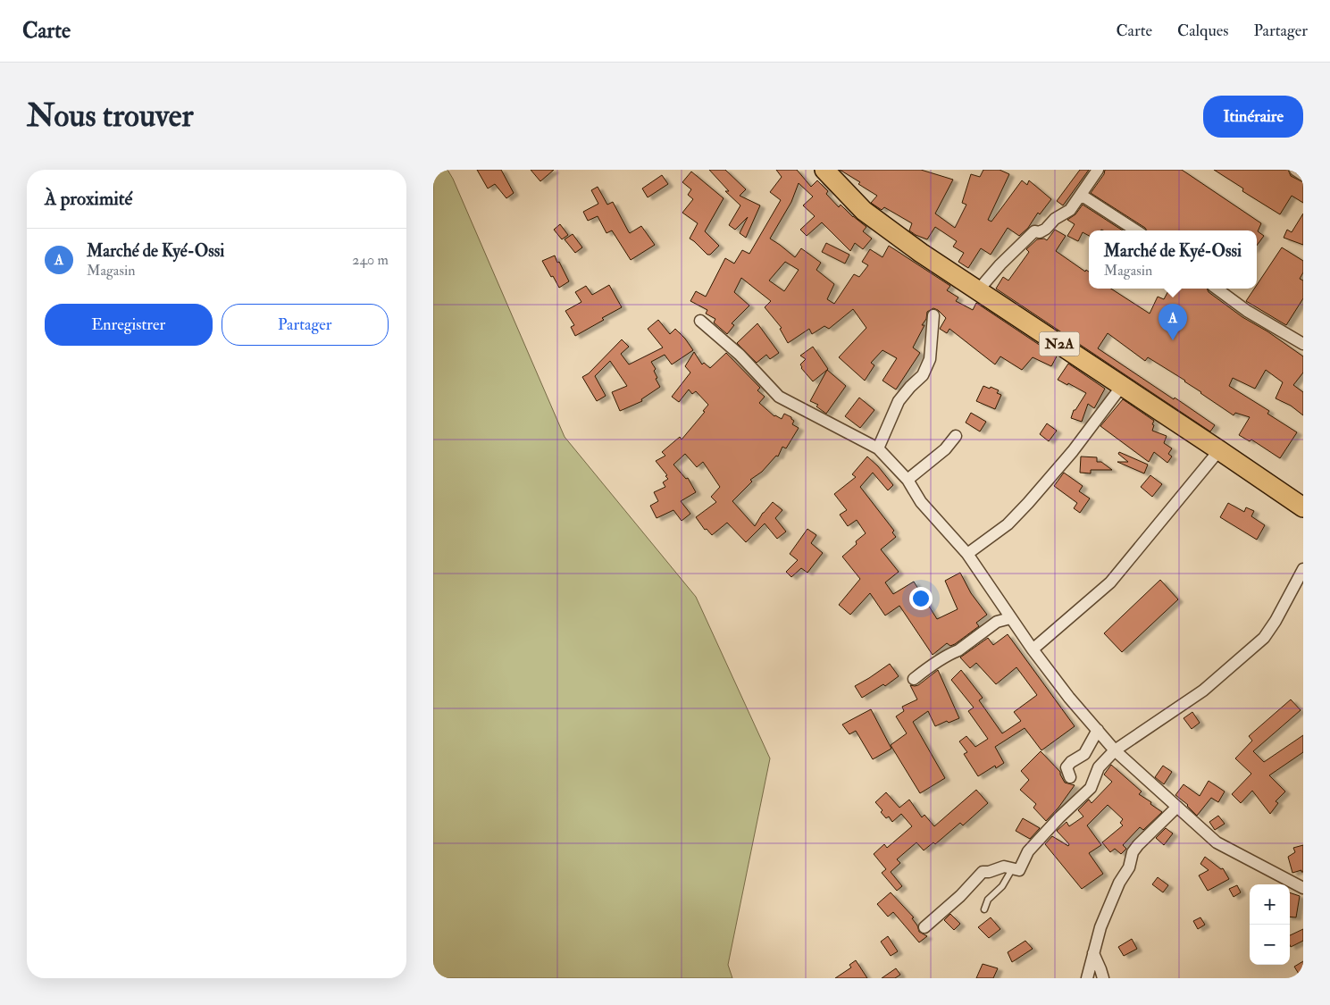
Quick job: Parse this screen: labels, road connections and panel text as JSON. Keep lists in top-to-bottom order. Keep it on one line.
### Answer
{"streets":{"highway":["N2A"]},"page":{"header":"Carte","nav":["Carte","Calques","Partager"],"buttons":["Itinéraire",["Enregistrer","Partager"]],"title":"Nous trouver","heading":"À proximité","list":[{"mark":"A","name":"Marché de Kyé-Ossi","note":"Magasin","value":"240 m"}],"popup":["Marché de Kyé-Ossi","Magasin"],"pins":"A","map_buttons":["+","−"]}}
